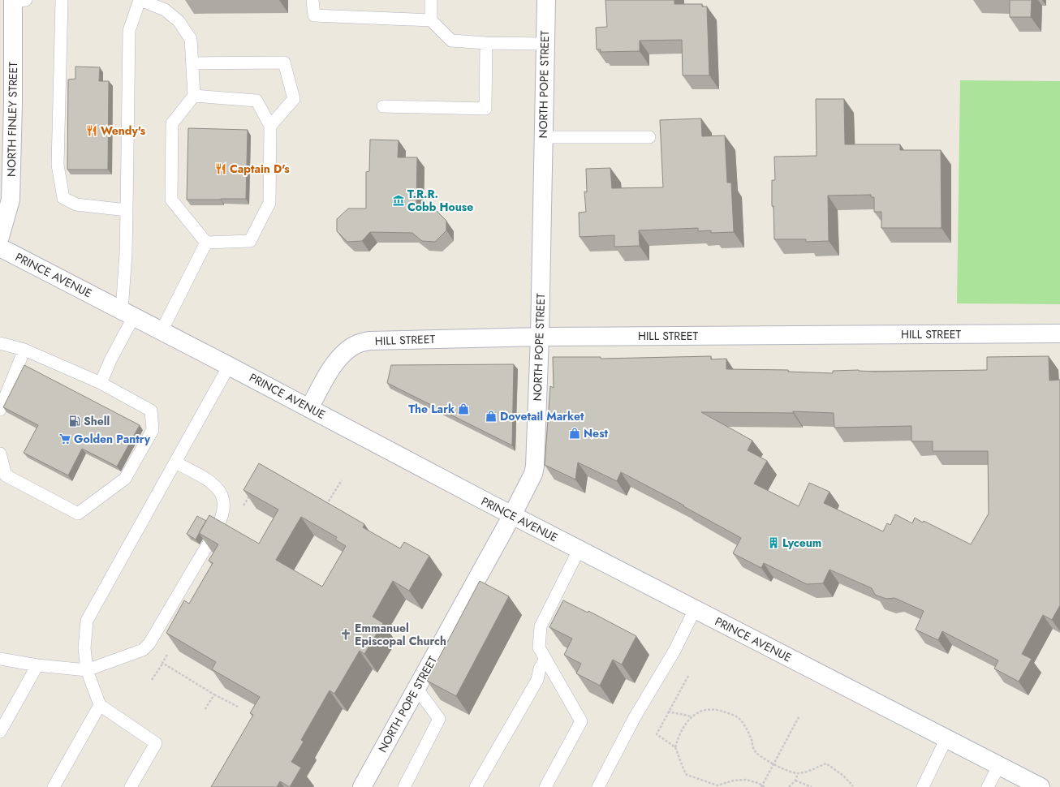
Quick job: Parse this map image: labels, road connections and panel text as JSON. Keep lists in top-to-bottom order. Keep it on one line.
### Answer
{"streets":{"street":["NORTH POPE STREET","NORTH FINLEY STREET","PRINCE AVENUE","HILL STREET"]},"crossings":[["NORTH POPE STREET","PRINCE AVENUE"],["NORTH POPE STREET","HILL STREET"],["PRINCE AVENUE","HILL STREET"]],"places":{"restaurant":["Wendy's","Captain D's"],"museum":["T.R.R. Cobb House"],"shop":["The Lark","Dovetail Market","Nest"],"fuel station":["Shell"],"supermarket":["Golden Pantry"],"building":["Lyceum"],"church":["Emmanuel Episcopal Church"]}}
